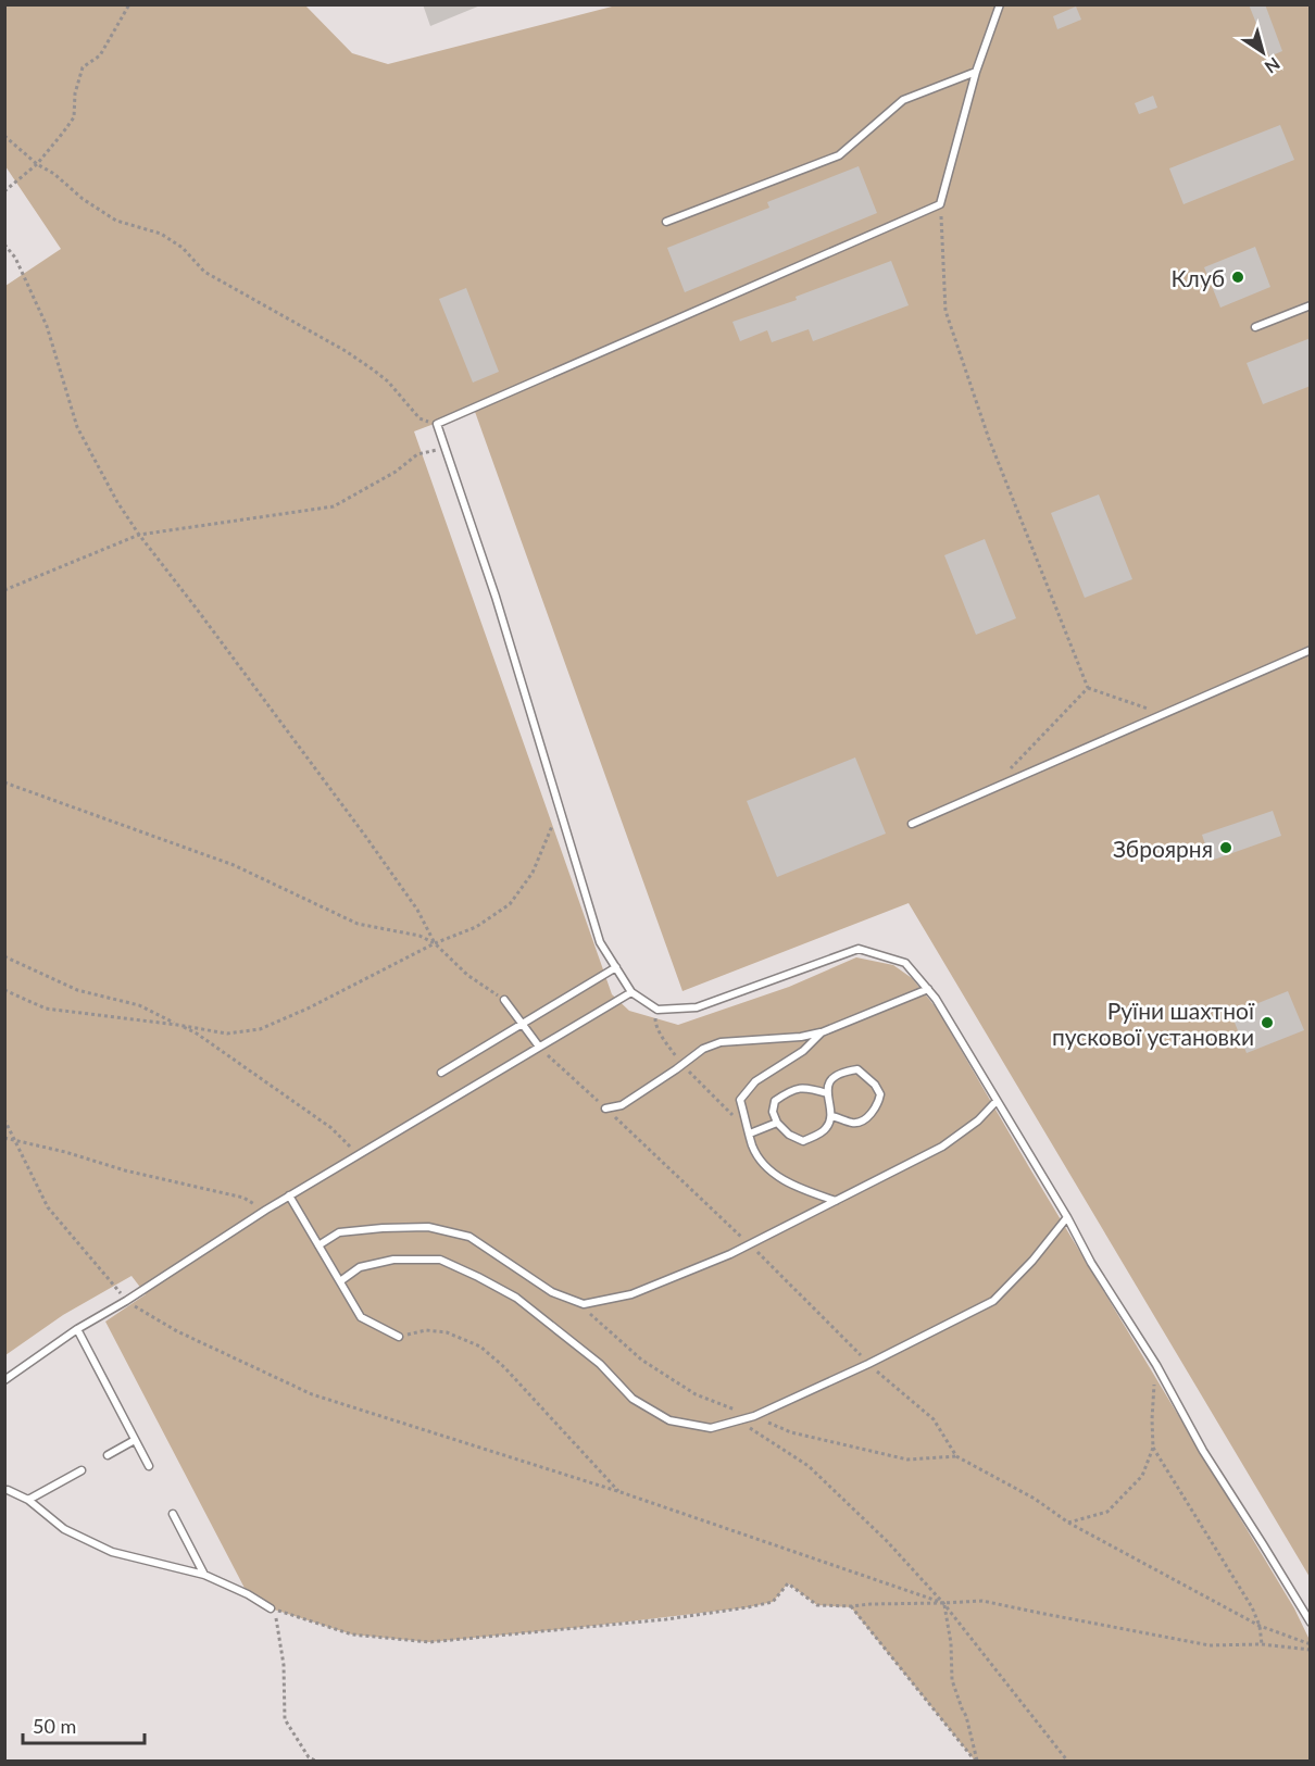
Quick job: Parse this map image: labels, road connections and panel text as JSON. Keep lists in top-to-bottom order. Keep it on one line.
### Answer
{"places":["Клуб","Зброярня","Руїни шахтної пускової установки"],"scale_bar":"50 m","north":"bottom right"}
